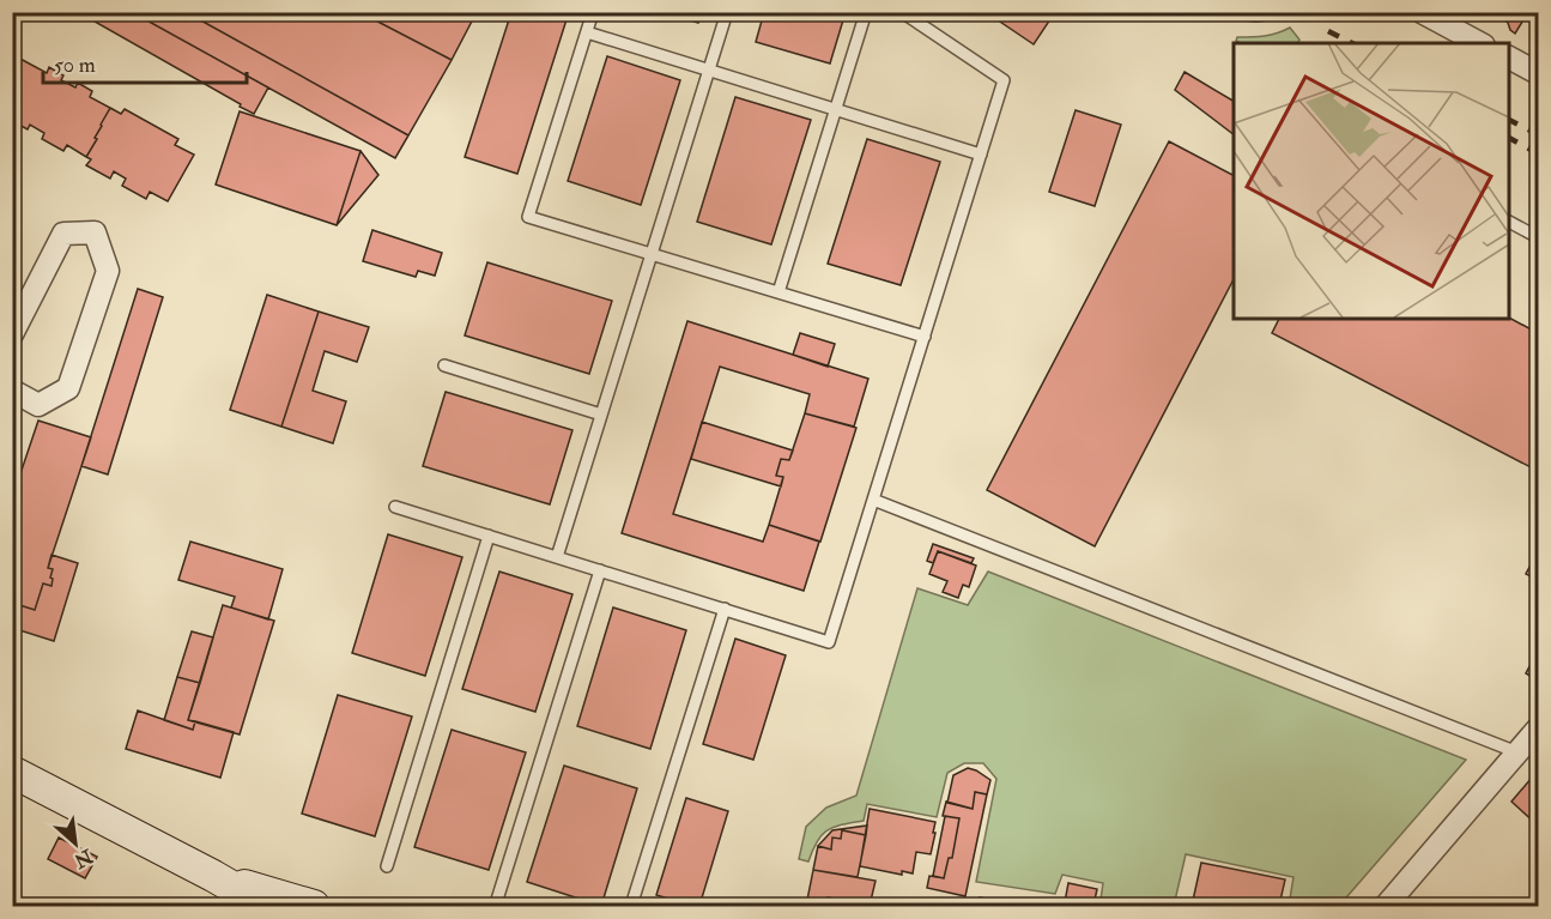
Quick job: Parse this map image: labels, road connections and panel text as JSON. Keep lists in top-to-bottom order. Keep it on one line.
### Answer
{"scale_bar":"50 m","north":"bottom right"}
